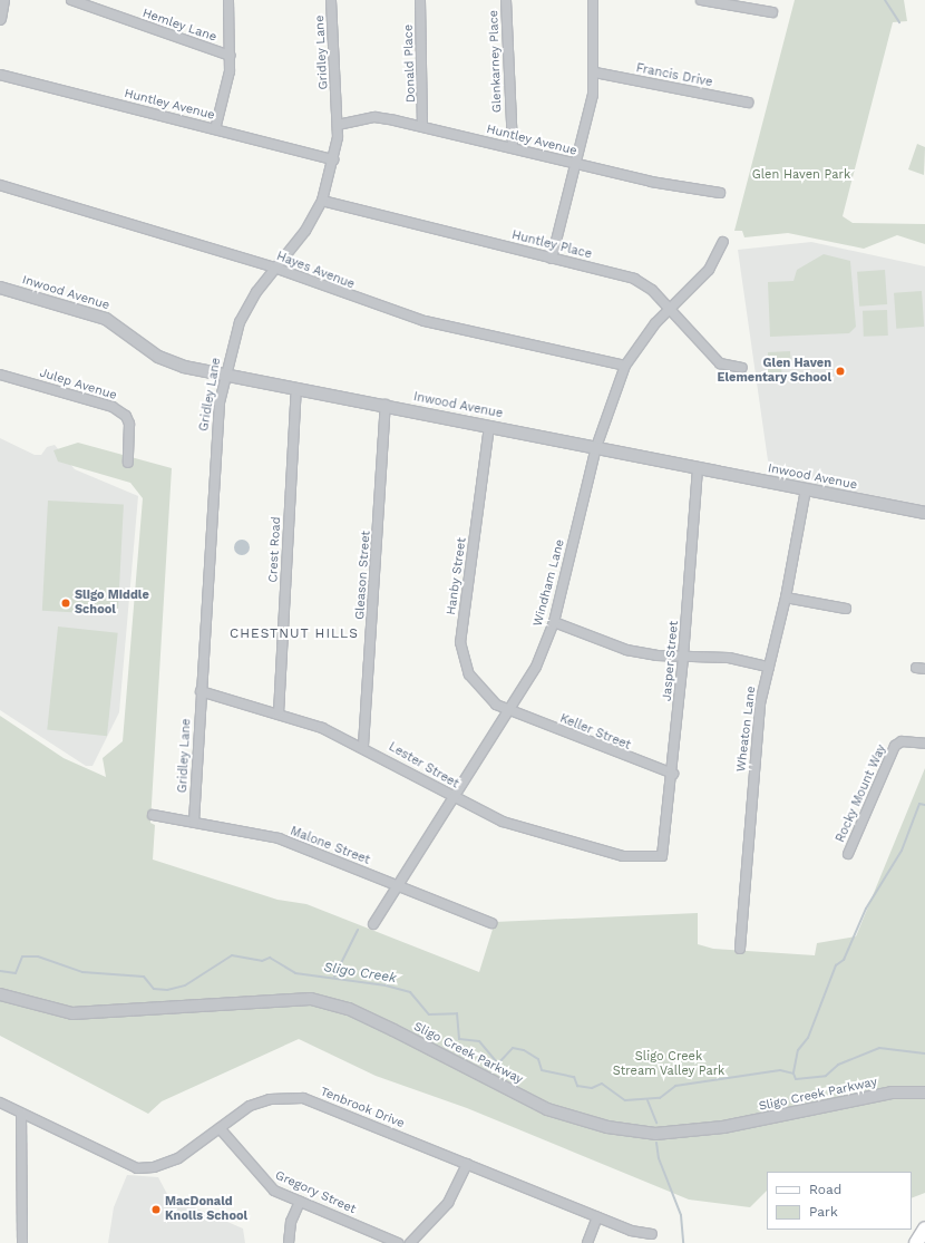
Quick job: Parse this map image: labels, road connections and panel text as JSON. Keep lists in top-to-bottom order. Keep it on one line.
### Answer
{"streets":{"street":["Hemley Lane","Gridley Lane","Glenkarney Place","Donald Place","Francis Drive","Huntley Avenue","Huntley Place","Hayes Avenue","Inwood Avenue","Julep Avenue","Crest Road","Gleason Street","Hanby Street","Windham Lane","Jasper Street","Wheaton Lane","Keller Street","Lester Street","Rocky Mount Way","Malone Street","Sligo Creek Parkway","Tenbrook Drive","Gregory Street"]},"crossings":[["Gridley Lane","Huntley Avenue"],["Gridley Lane","Huntley Place"],["Gridley Lane","Hayes Avenue"],["Gridley Lane","Inwood Avenue"],["Gridley Lane","Lester Street"],["Gridley Lane","Malone Street"],["Glenkarney Place","Huntley Avenue"],["Donald Place","Huntley Avenue"],["Huntley Place","Windham Lane"],["Hayes Avenue","Windham Lane"],["Inwood Avenue","Crest Road"],["Inwood Avenue","Gleason Street"],["Inwood Avenue","Hanby Street"],["Inwood Avenue","Windham Lane"],["Inwood Avenue","Jasper Street"],["Inwood Avenue","Wheaton Lane"],["Crest Road","Lester Street"],["Gleason Street","Lester Street"],["Hanby Street","Windham Lane"],["Hanby Street","Keller Street"],["Windham Lane","Keller Street"],["Windham Lane","Lester Street"],["Windham Lane","Malone Street"],["Jasper Street","Keller Street"],["Jasper Street","Lester Street"],["Tenbrook Drive","Gregory Street"]],"districts":["CHESTNUT HILLS"],"water":["Sligo Creek"],"parks":["Glen Haven Park","Sligo Creek Stream Valley Park"],"places":["Glen Haven Elementary School","Sligo Middle School","MacDonald Knolls School"],"legend":["Road","Park"]}
